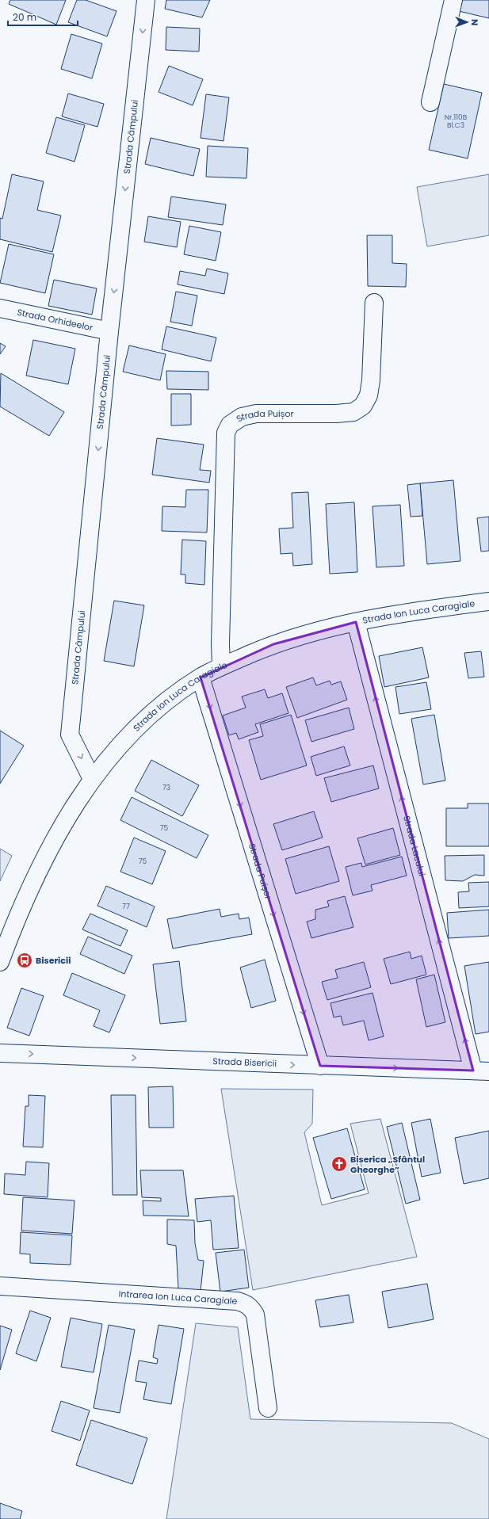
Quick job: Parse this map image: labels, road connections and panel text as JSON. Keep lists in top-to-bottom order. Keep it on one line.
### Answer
{"streets":{"street":["Strada Câmpului","Strada Orhideelor","Strada Puișor","Strada Ion Luca Caragiale","Strada Lacului","Strada Bisericii","Intrarea Ion Luca Caragiale"]},"crossings":[["Strada Câmpului","Strada Orhideelor"],["Strada Câmpului","Strada Ion Luca Caragiale"],["Strada Puișor","Strada Ion Luca Caragiale"],["Strada Puișor","Strada Bisericii"],["Strada Ion Luca Caragiale","Strada Lacului"],["Strada Lacului","Strada Bisericii"]],"one_way":["Strada Câmpului","Strada Puișor","Strada Lacului","Strada Bisericii"],"places":{"bus stop":["Bisericii"],"church":["Biserica „Sfântul Gheorghe”"]},"house_numbers":["Nr.110B Bl.C3","73","75","75","77"],"scale_bar":"20 m","north":"right"}
